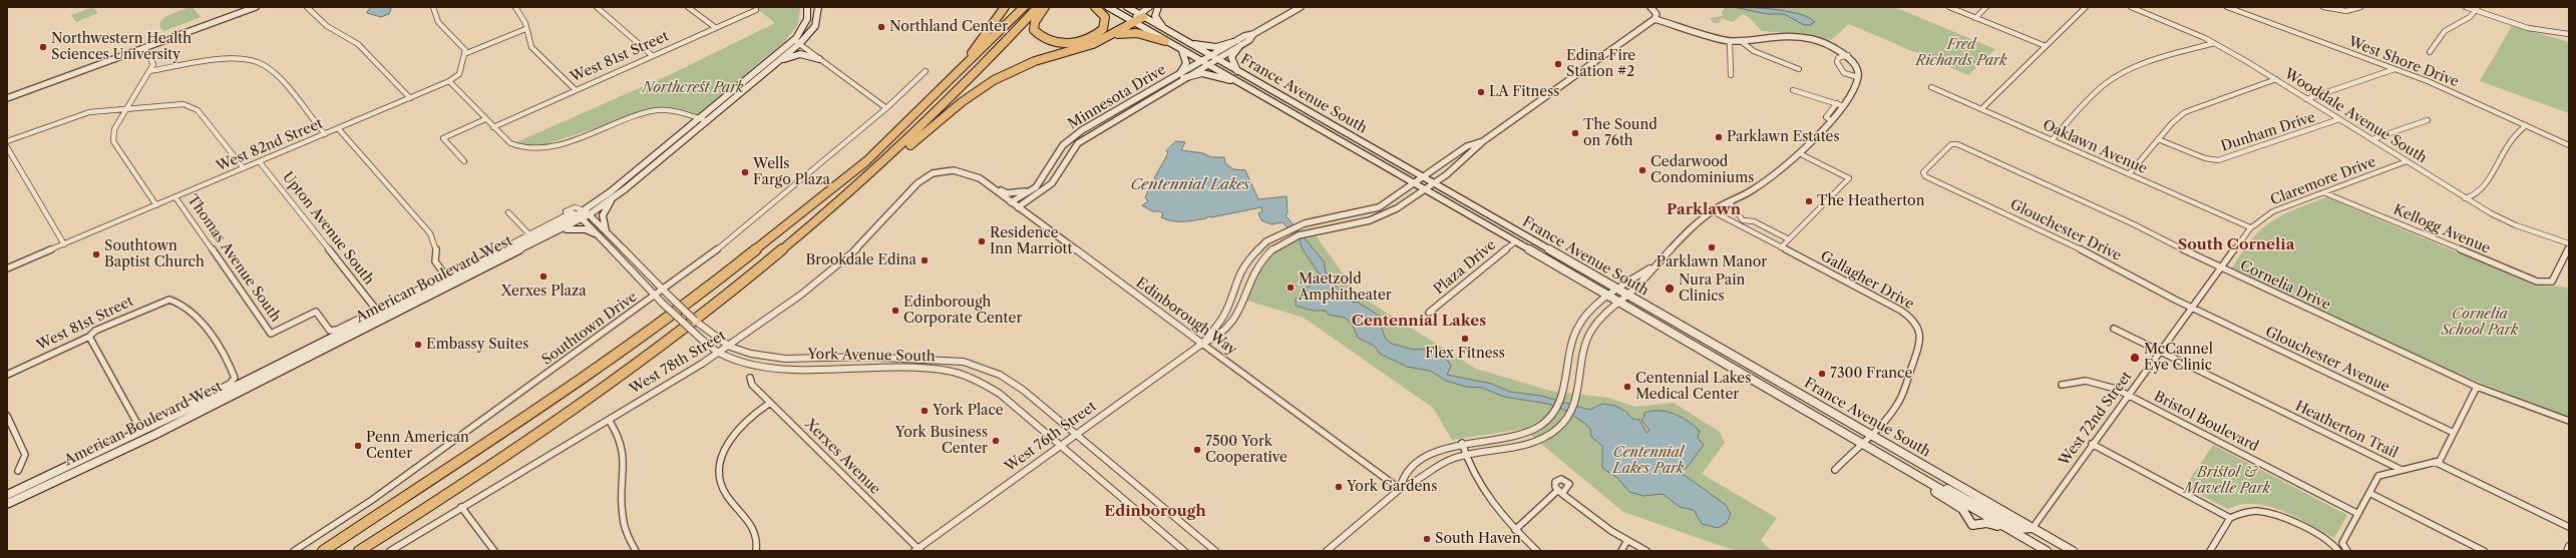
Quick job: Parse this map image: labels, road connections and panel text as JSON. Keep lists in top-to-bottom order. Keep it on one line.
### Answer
{"streets":{"main road":["France Avenue South","American Boulevard West"],"street":["West 81st Street","West Shore Drive","Minnesota Drive","Wooddale Avenue South","Dunham Drive","West 82nd Street","Oaklawn Avenue","Claremore Drive","Upton Avenue South","Kellogg Avenue","Glouchester Drive","Thomas Avenue South","Plaza Drive","Gallagher Drive","Cornelia Drive","Edinborough Way","Southtown Drive","York Avenue South","Glouchester Avenue","West 78th Street","West 72nd Street","Bristol Boulevard","Heatherton Trail","West 76th Street","Xerxes Avenue"]},"crossings":[["West Shore Drive","Dunham Drive"],["France Avenue South","Minnesota Drive"],["France Avenue South","Plaza Drive"],["France Avenue South","Gallagher Drive"],["France Avenue South","West 72nd Street"],["France Avenue South","West 76th Street"],["Minnesota Drive","Edinborough Way"],["Wooddale Avenue South","Dunham Drive"],["Wooddale Avenue South","Claremore Drive"],["West 82nd Street","Upton Avenue South"],["West 82nd Street","Thomas Avenue South"],["Oaklawn Avenue","Claremore Drive"],["Oaklawn Avenue","West 72nd Street"],["Claremore Drive","Kellogg Avenue"],["Claremore Drive","West 72nd Street"],["Upton Avenue South","Thomas Avenue South"],["Glouchester Drive","Cornelia Drive"],["Glouchester Drive","Glouchester Avenue"],["Glouchester Drive","West 72nd Street"],["American Boulevard West","York Avenue South"],["Cornelia Drive","West 72nd Street"],["Edinborough Way","West 78th Street"],["Edinborough Way","West 76th Street"],["Southtown Drive","York Avenue South"],["York Avenue South","West 78th Street"],["York Avenue South","West 76th Street"],["Glouchester Avenue","West 72nd Street"],["West 72nd Street","Bristol Boulevard"],["West 72nd Street","Heatherton Trail"],["West 76th Street","Xerxes Avenue"]],"districts":["Parklawn","South Cornelia","Centennial Lakes","Edinborough"],"water":["Centennial Lakes"],"parks":["Fred Richards Park","Northcrest Park","Cornelia School Park","Centennial Lakes Park","Bristol & Mavelle Park"],"places":["Northland Center","Northwestern Health Sciences University","Edina Fire Station #2","LA Fitness","The Sound on 76th","Parklawn Estates","Cedarwood Condominiums","Wells Fargo Plaza","The Heatherton","Residence Inn Marriott","Parklawn Manor","Southtown Baptist Church","Brookdale Edina","Xerxes Plaza","Maetzold Amphitheater","Nura Pain Clinics","Edinborough Corporate Center","Flex Fitness","Embassy Suites","McCannel Eye Clinic","7300 France","Centennial Lakes Medical Center","York Place","York Business Center","Penn American Center","7500 York Cooperative","York Gardens","South Haven"]}
